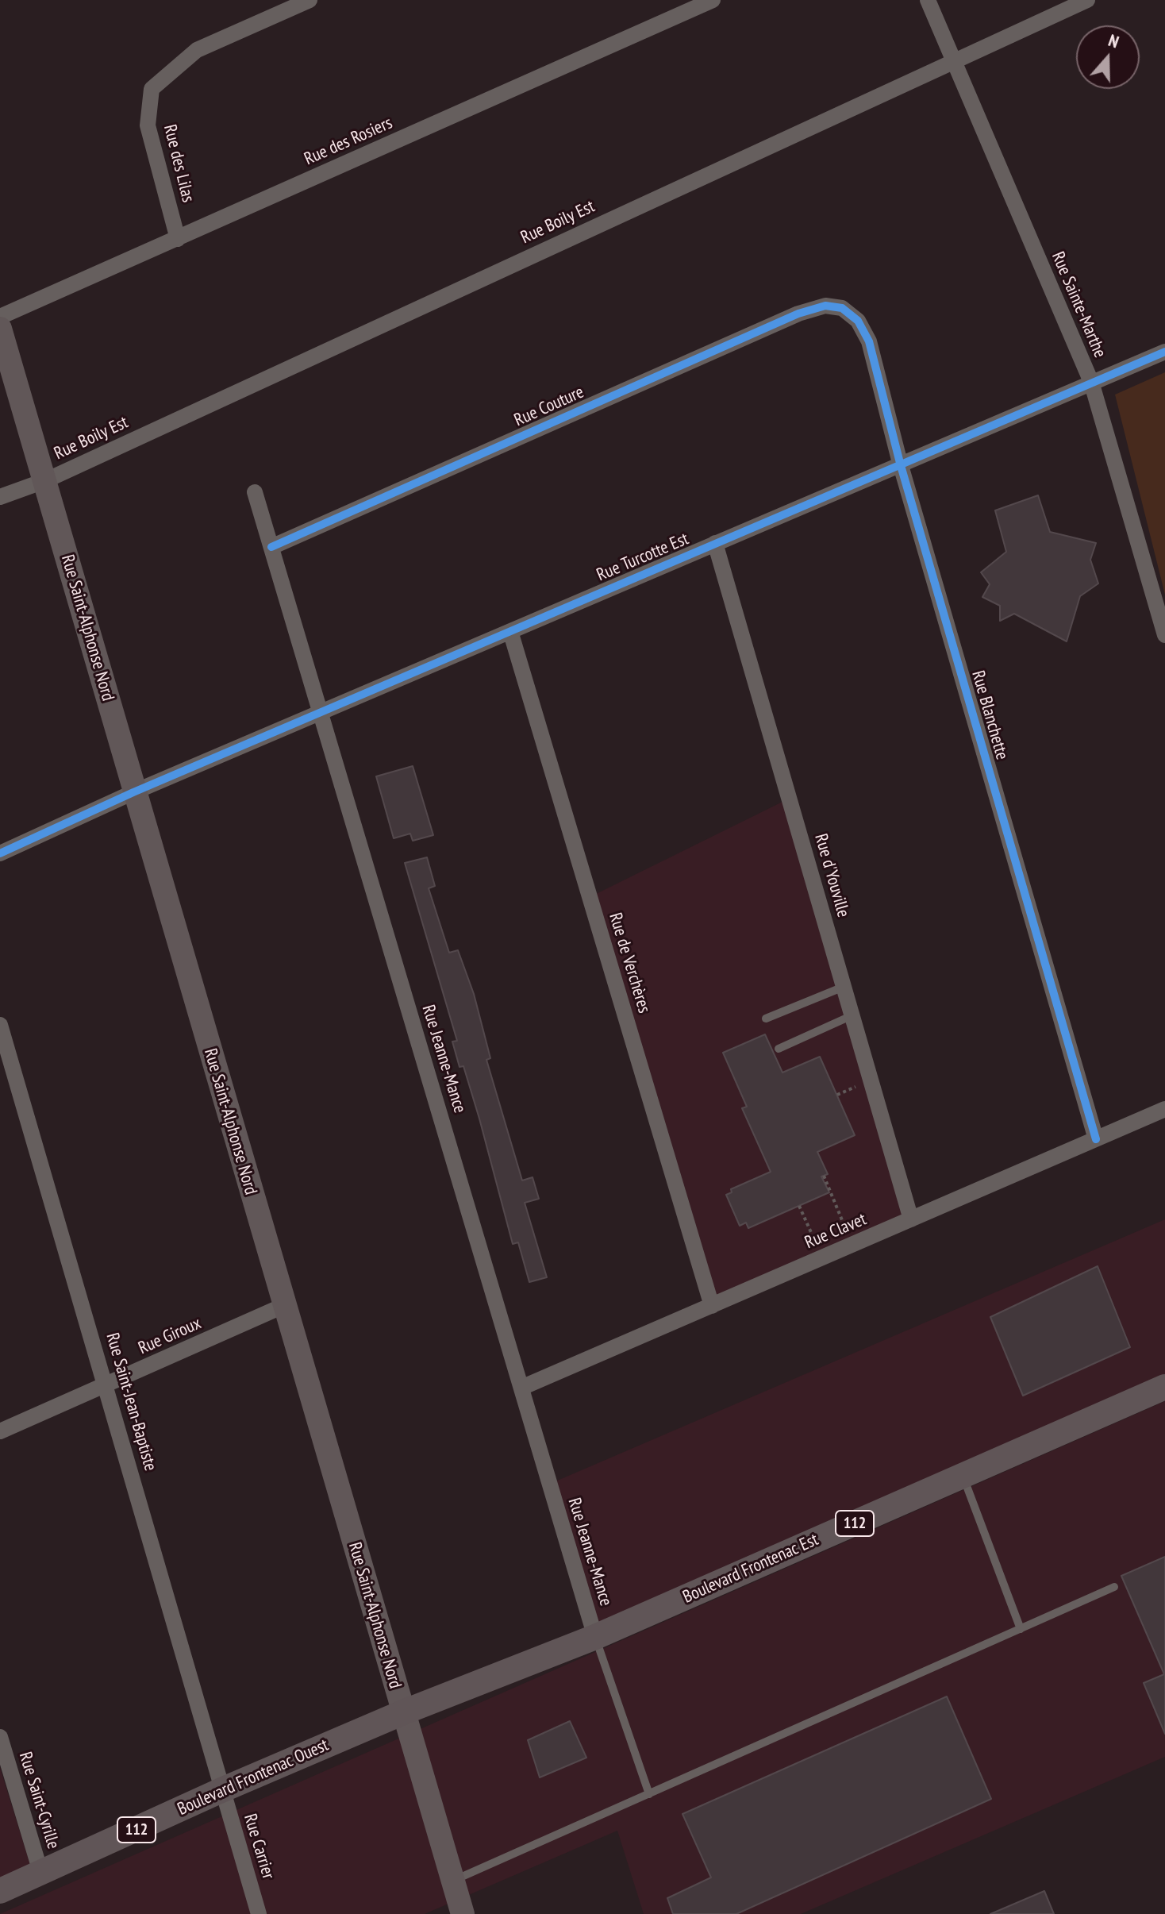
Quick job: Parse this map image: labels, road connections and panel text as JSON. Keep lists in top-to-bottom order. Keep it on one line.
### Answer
{"streets":{"main road":["Rue Saint-Alphonse Nord","112","Boulevard Frontenac Est","Boulevard Frontenac Ouest"],"street":["Rue des Rosiers","Rue des Lilas","Rue Boily Est","Rue Sainte-Marthe","Rue Couture","Rue Turcotte Est","Rue Blanchette","Rue d'Youville","Rue de Verchères","Rue Jeanne-Mance","Rue Clavet","Rue Giroux","Rue Saint-Jean-Baptiste","Rue Saint-Cyrille","Rue Carrier"]},"crossings":[["Rue des Rosiers","Rue des Lilas"],["Rue Boily Est","Rue Sainte-Marthe"],["Rue Boily Est","Rue Saint-Alphonse Nord"],["Rue Sainte-Marthe","Rue Turcotte Est"],["Rue Couture","Rue Blanchette"],["Rue Couture","Rue Jeanne-Mance"],["Rue Turcotte Est","Rue Saint-Alphonse Nord"],["Rue Turcotte Est","Rue Blanchette"],["Rue Turcotte Est","Rue d'Youville"],["Rue Turcotte Est","Rue de Verchères"],["Rue Turcotte Est","Rue Jeanne-Mance"],["Rue Saint-Alphonse Nord","Rue Giroux"],["Rue Saint-Alphonse Nord","Boulevard Frontenac Est"],["Rue Saint-Alphonse Nord","Boulevard Frontenac Ouest"],["Rue Blanchette","Rue Clavet"],["Rue d'Youville","Rue Clavet"],["Rue de Verchères","Rue Clavet"],["Rue Jeanne-Mance","Rue Clavet"],["Rue Jeanne-Mance","Boulevard Frontenac Est"],["Rue Giroux","Rue Saint-Jean-Baptiste"],["Rue Saint-Jean-Baptiste","Boulevard Frontenac Ouest"],["Rue Saint-Jean-Baptiste","Rue Carrier"],["Boulevard Frontenac Est","Boulevard Frontenac Ouest"],["Boulevard Frontenac Ouest","Rue Saint-Cyrille"],["Boulevard Frontenac Ouest","Rue Carrier"]],"north":"top"}
